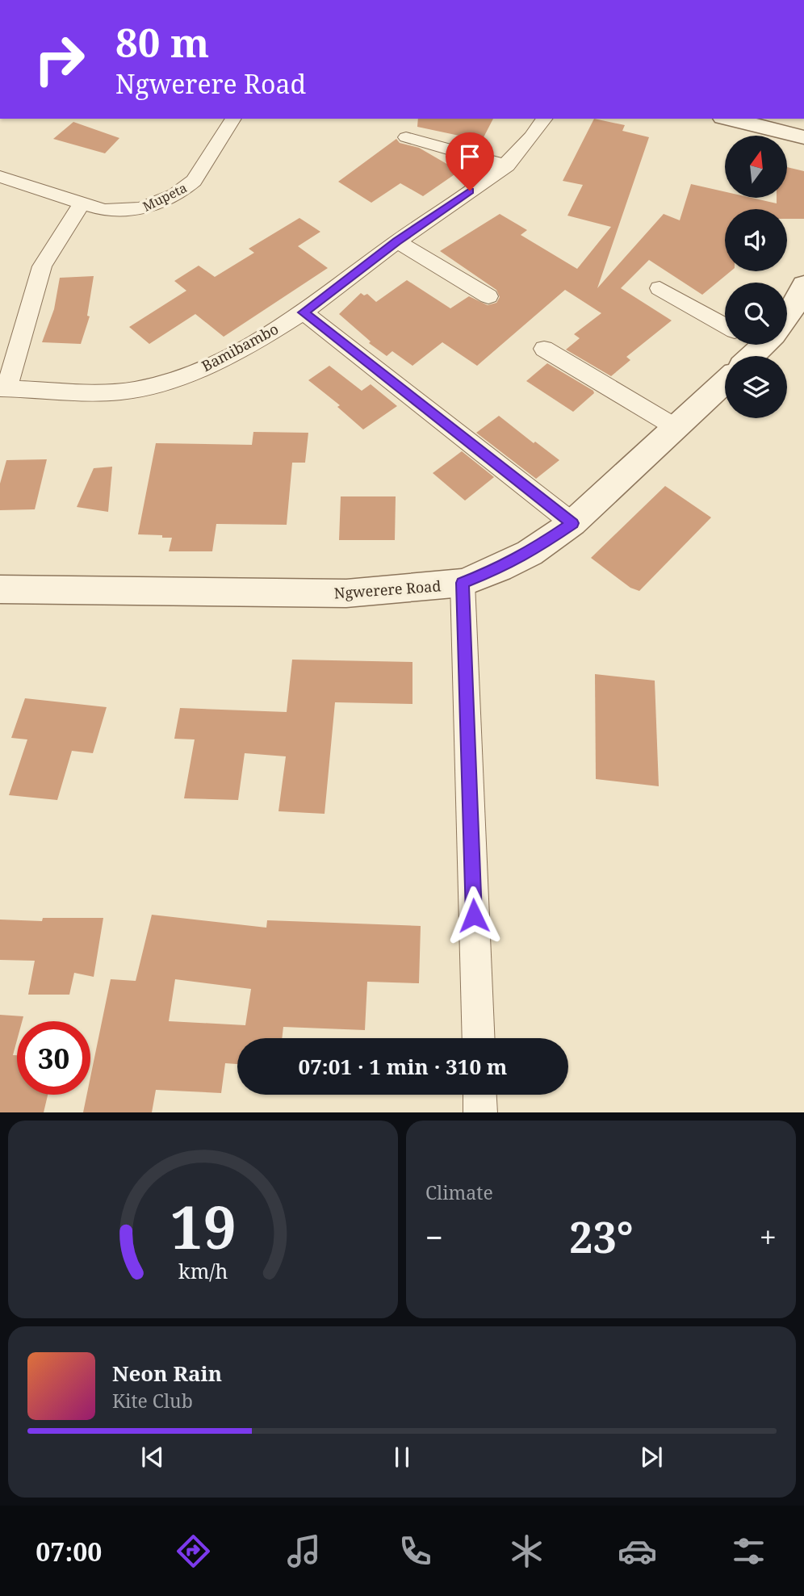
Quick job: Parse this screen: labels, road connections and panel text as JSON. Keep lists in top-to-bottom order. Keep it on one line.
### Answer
{"streets":{"street":["Mupeta","Bamibambo","Ngwerere Road"]},"north":"top","page":{"turn":["80 m","Ngwerere Road"],"limit":"30","trip":"07:01 · 1 min · 310 m","tile":"Climate","heat":["−","23°","+"],"song":["Neon Rain","Kite Club"],"tabs":"07:00","gauge":["19","km/h"]}}
